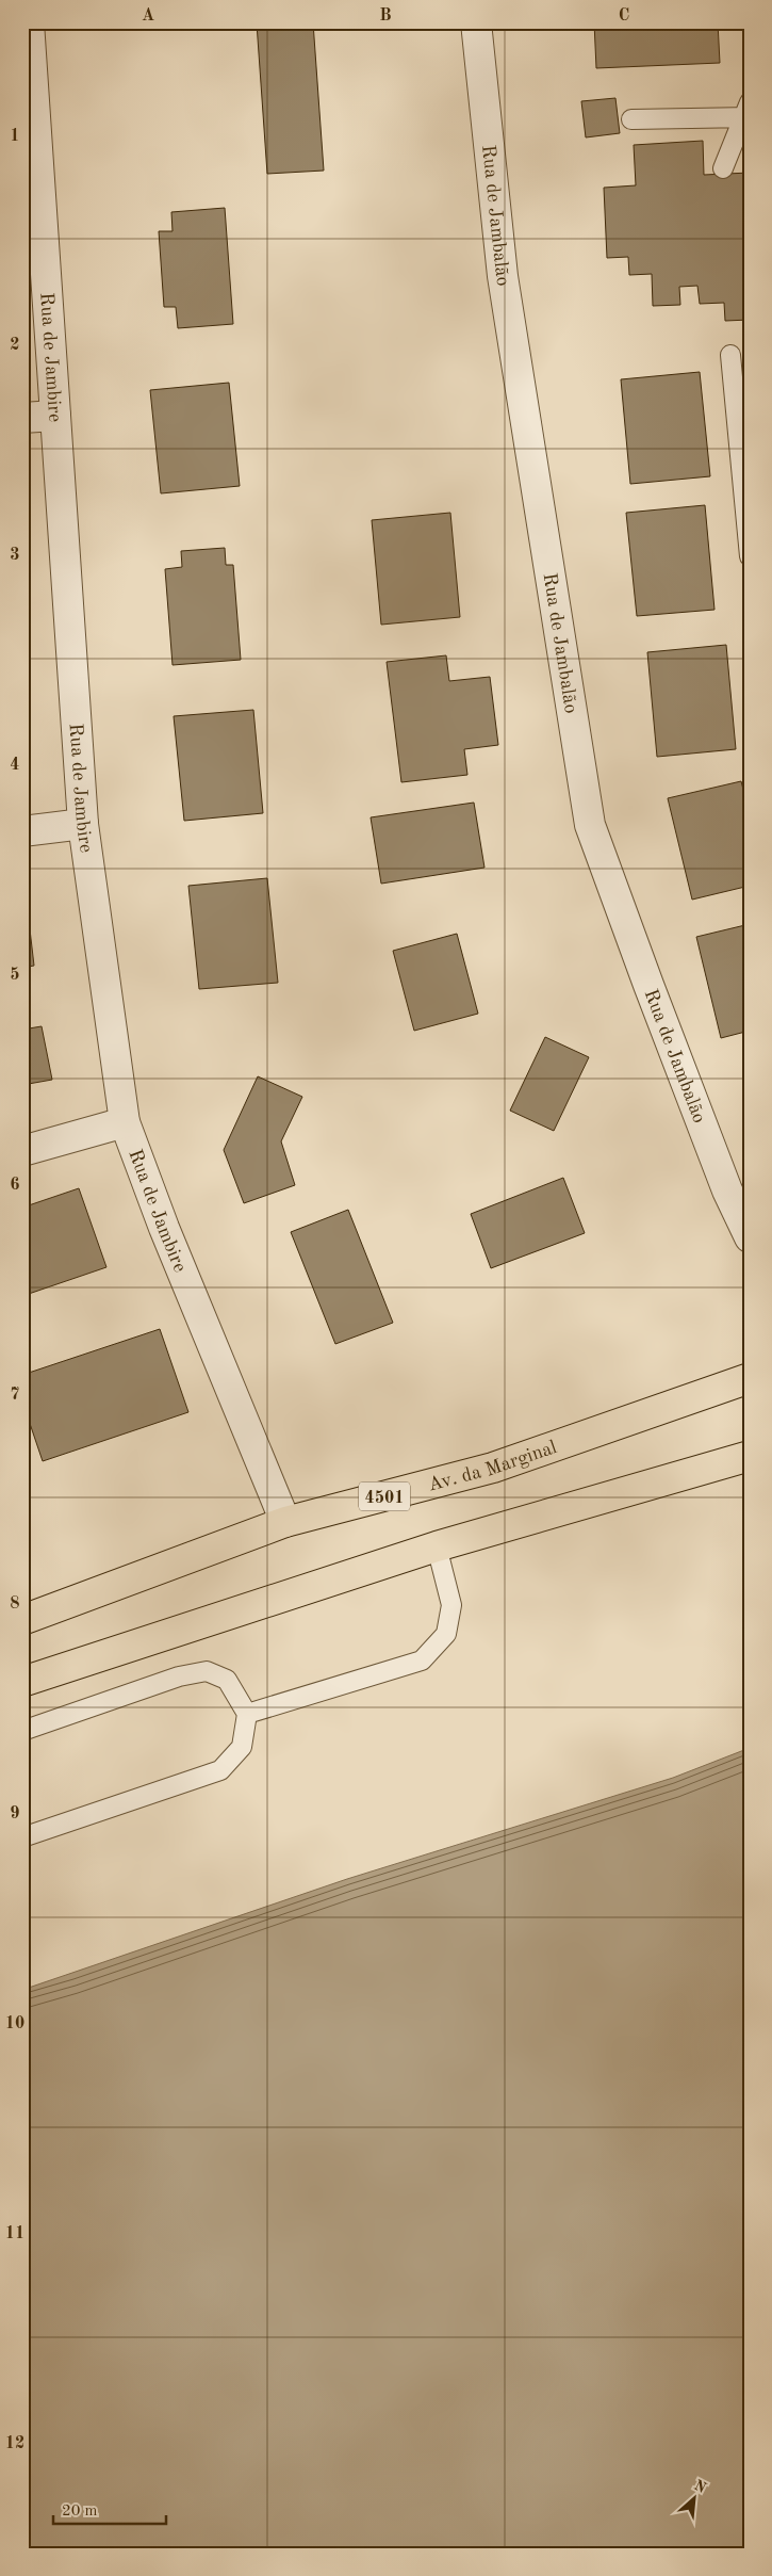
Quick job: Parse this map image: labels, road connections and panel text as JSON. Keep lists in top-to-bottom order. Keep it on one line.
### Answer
{"streets":{"main road":["Av. da Marginal","4501"],"street":["Rua de Jambalão","Rua de Jambire"]},"crossings":[["Rua de Jambire","Av. da Marginal"]],"scale_bar":"20 m","north":"top right","grid":{"columns":["A","B","C"],"rows":["1","2","3","4","5","6","7","8","9","10","11","12"]}}
